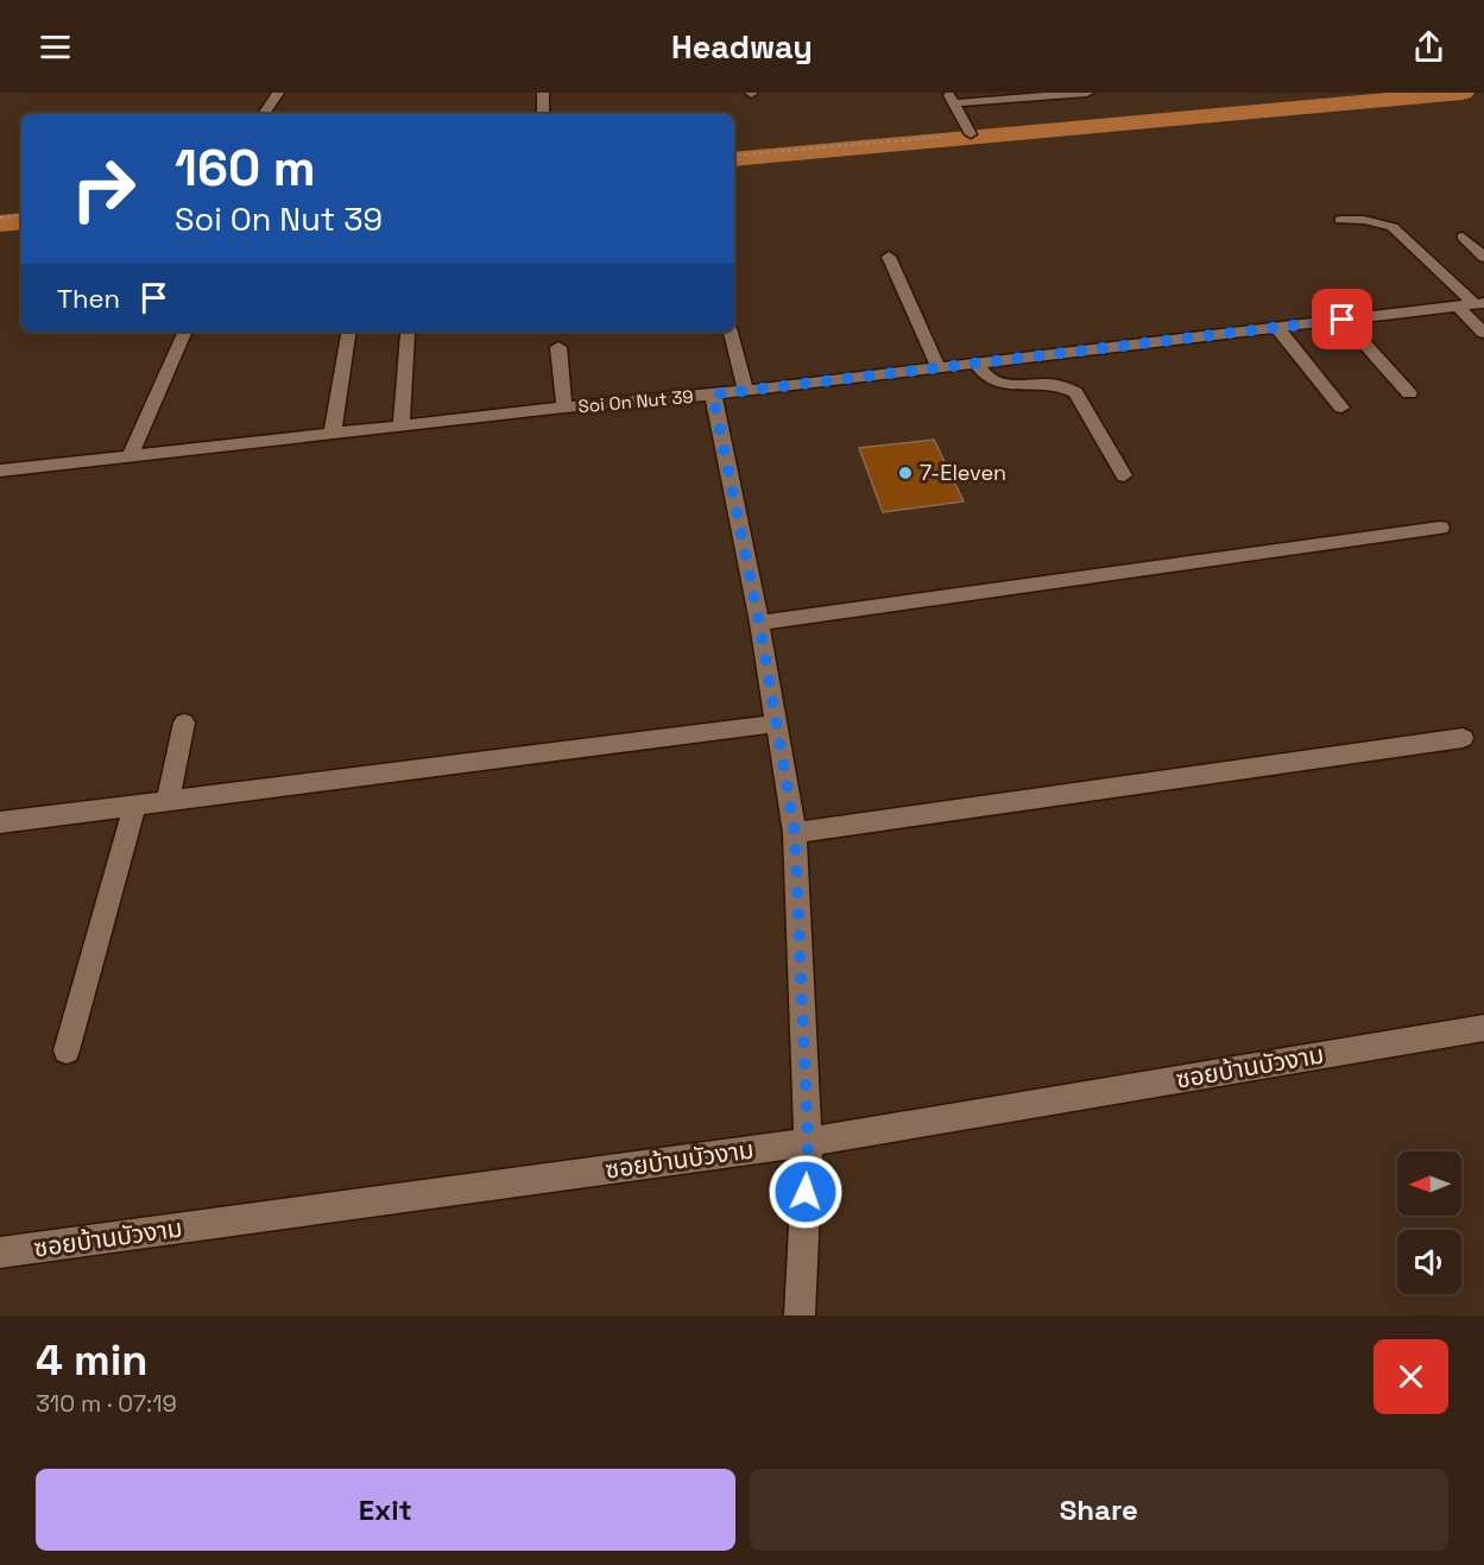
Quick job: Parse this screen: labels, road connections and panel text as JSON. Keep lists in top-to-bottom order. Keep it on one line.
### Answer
{"streets":{"street":["Soi On Nut 39","ซอยบ้านบัวงาม"]},"places":["7-Eleven"],"north":"left","page":{"header":"Headway","turn":["160 m","Soi On Nut 39"],"then":"Then","heading":["4 min","310 m · 07:19"],"buttons":["Exit","Share"]}}
